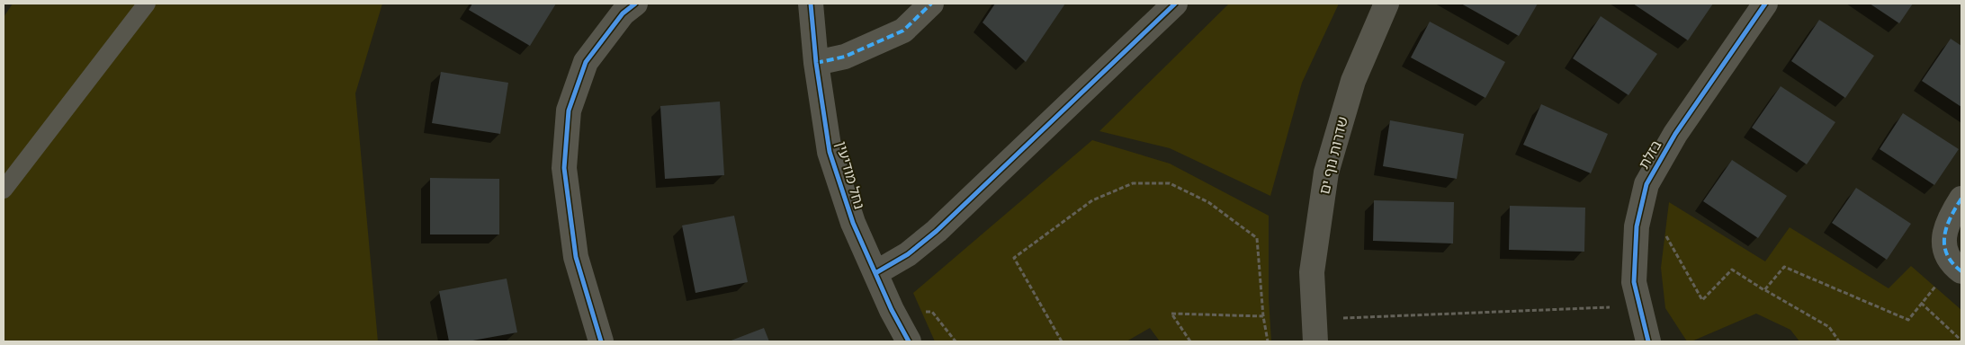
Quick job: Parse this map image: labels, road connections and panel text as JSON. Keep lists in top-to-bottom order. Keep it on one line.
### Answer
{"streets":{"street":["בזלת","שדרות נוף ים","נחל מודיעין"]}}
